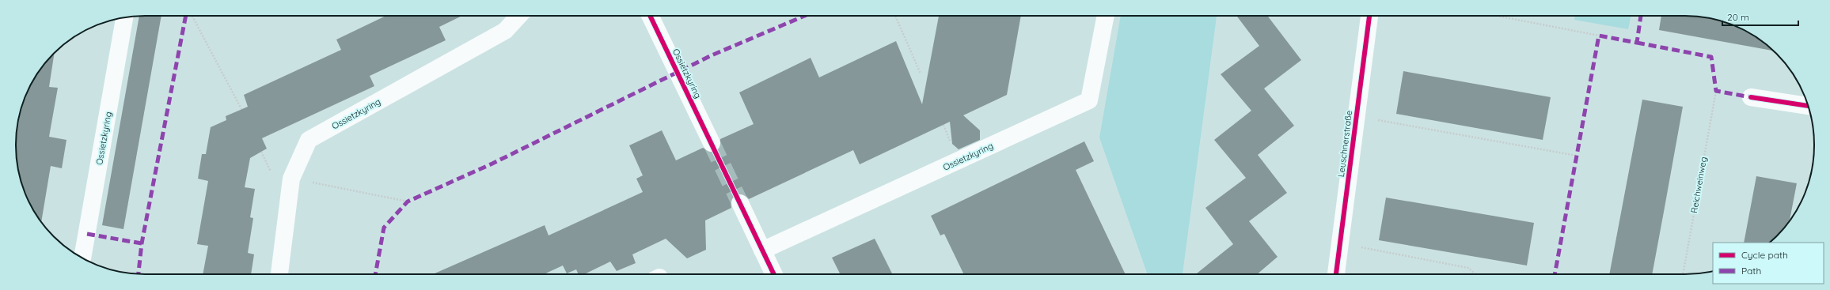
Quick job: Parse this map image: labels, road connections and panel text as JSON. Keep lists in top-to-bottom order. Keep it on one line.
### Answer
{"streets":{"street":["Ossietzkyring","Leuschnerstraße"],"path":["Reichweinweg"]},"legend":["Cycle path","Path"],"scale_bar":"20 m"}
